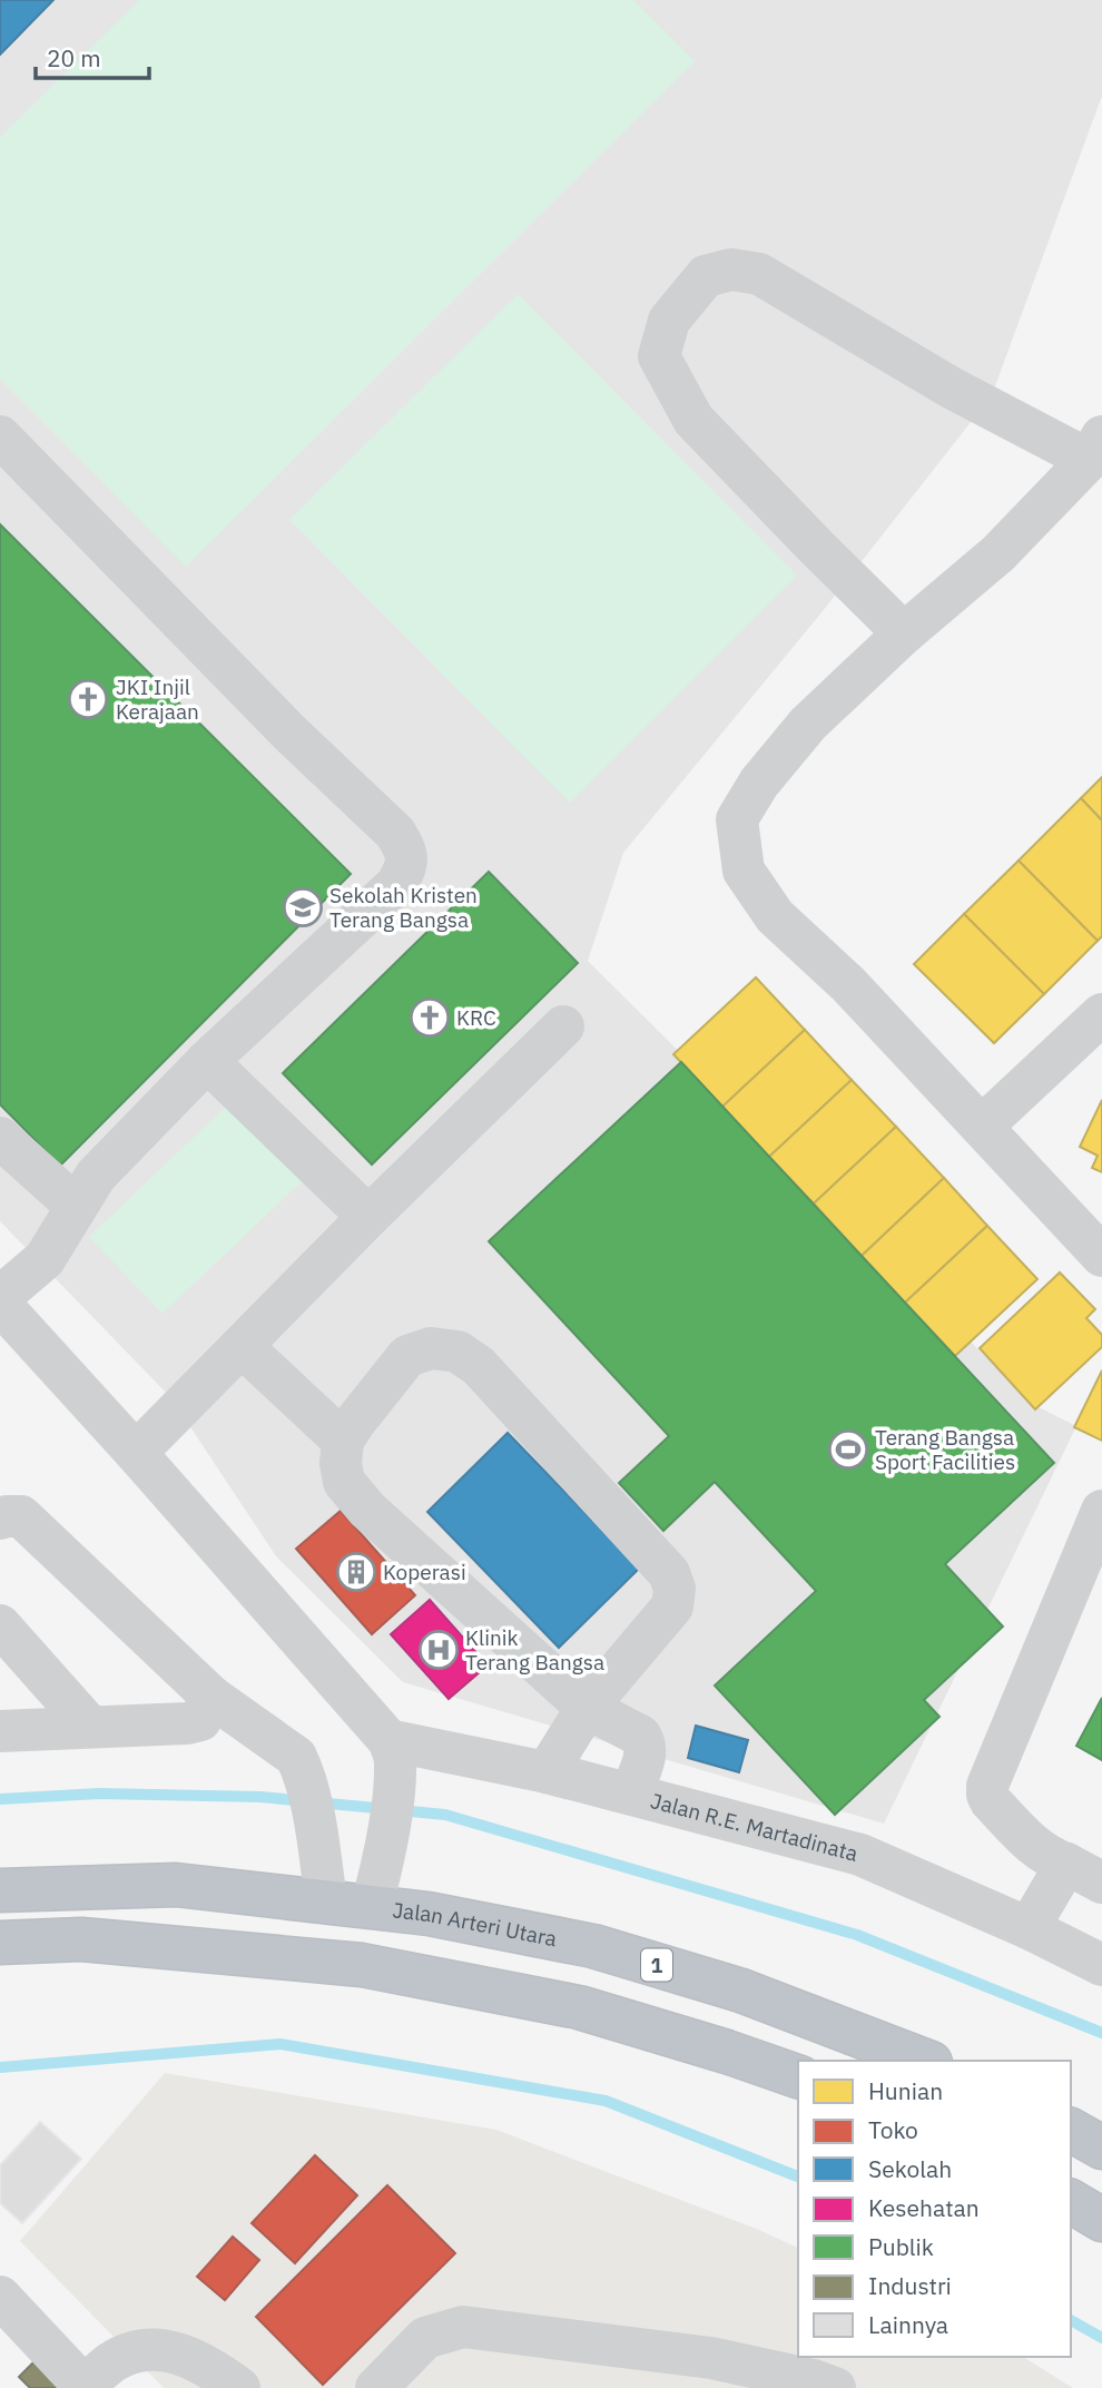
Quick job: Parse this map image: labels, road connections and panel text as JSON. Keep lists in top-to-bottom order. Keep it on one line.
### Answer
{"streets":{"highway":["Jalan Arteri Utara","1"],"street":["Jalan R.E. Martadinata"]},"places":{"church":["JKI Injil Kerajaan","KRC"],"school or university":["Sekolah Kristen Terang Bangsa"],"sports":["Terang Bangsa Sport Facilities"],"building":["Koperasi"],"hospital":["Klinik Terang Bangsa"]},"legend":["Hunian","Toko","Sekolah","Kesehatan","Publik","Industri","Lainnya"],"scale_bar":"20 m"}
